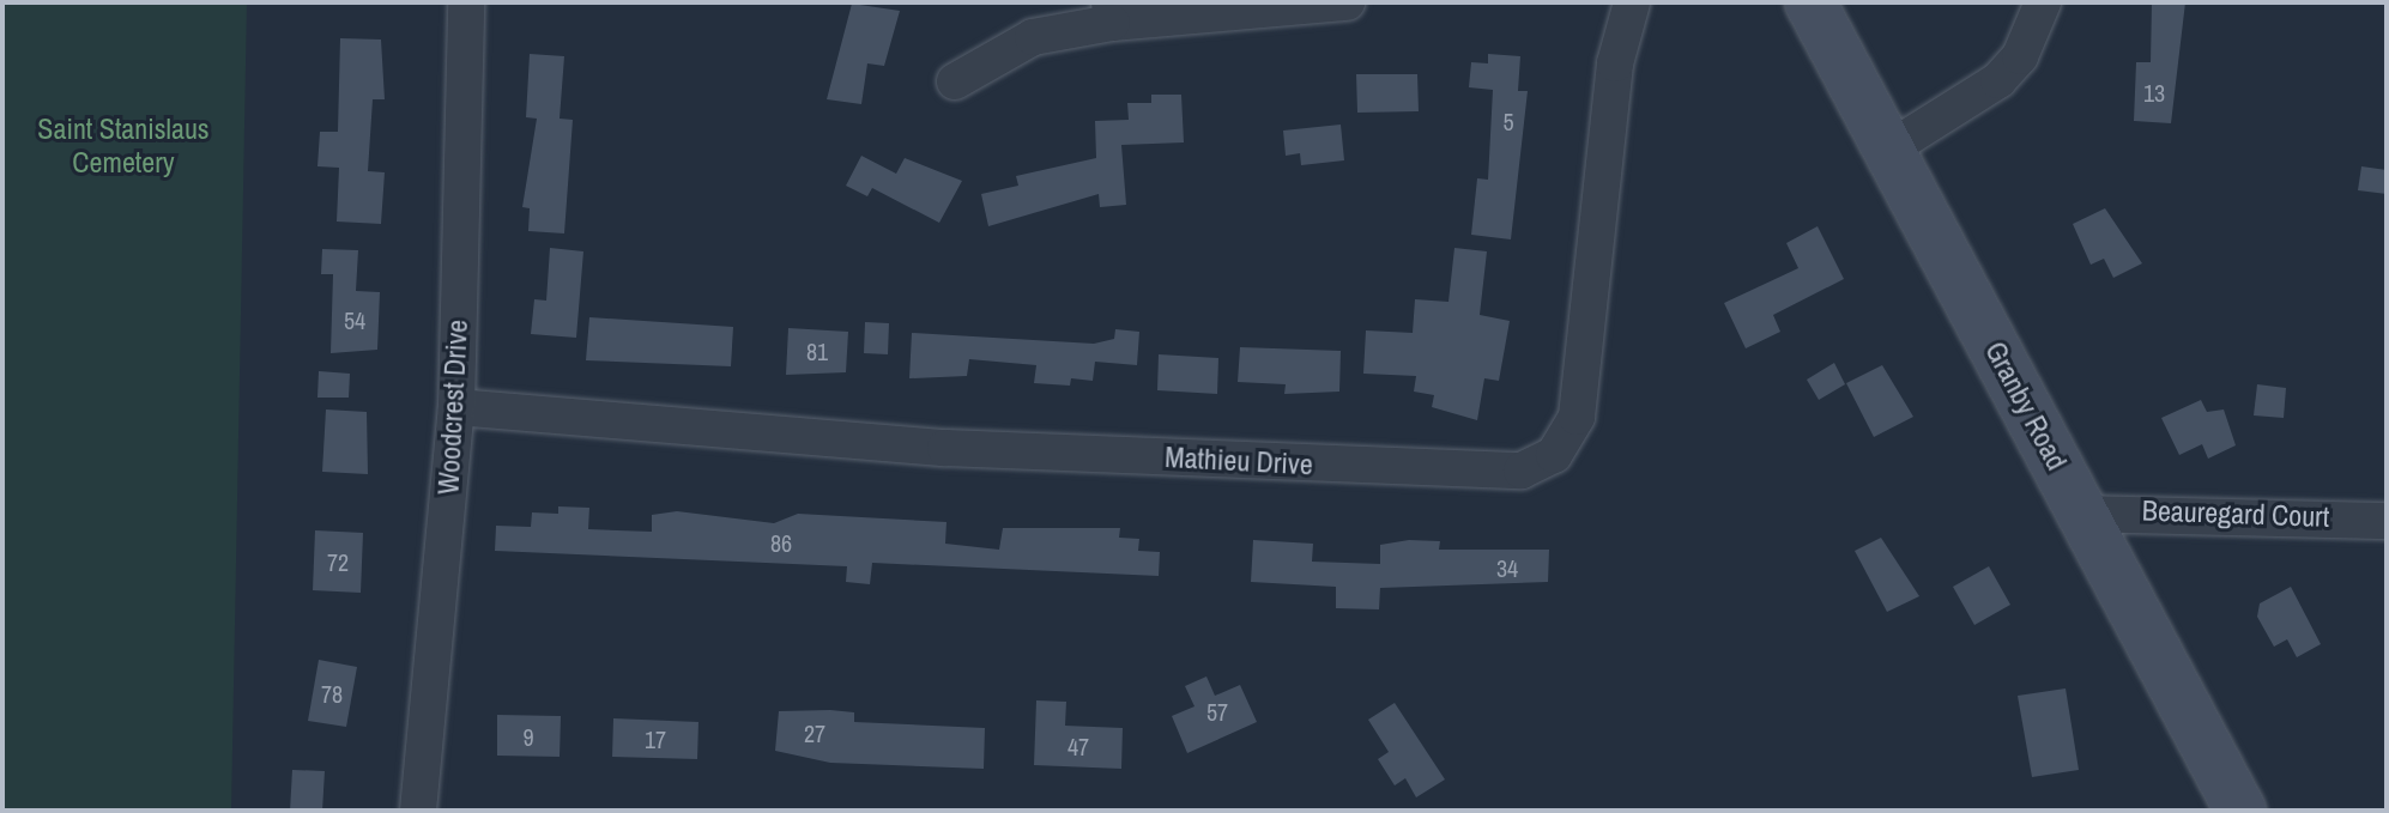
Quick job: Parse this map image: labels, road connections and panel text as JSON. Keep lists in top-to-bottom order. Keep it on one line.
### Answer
{"streets":{"main road":["Granby Road"],"street":["Woodcrest Drive","Mathieu Drive","Beauregard Court"]},"crossings":[["Granby Road","Beauregard Court"],["Woodcrest Drive","Mathieu Drive"]],"parks":["Saint Stanislaus Cemetery"],"house_numbers":["13","5","54","81","86","72","34","78","57","27","9","17","47"]}
